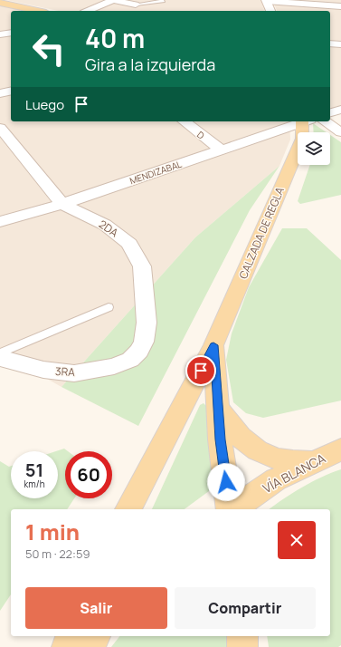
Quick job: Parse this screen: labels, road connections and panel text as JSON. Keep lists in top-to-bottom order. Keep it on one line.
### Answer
{"streets":{"main road":["CALZADA DE REGLA","VÍA BLANCA"],"street":["D","MENDIZABAL","2DA","3RA"]},"crossings":[["D","MENDIZABAL"],["MENDIZABAL","2DA"],["2DA","3RA"]],"page":{"turn":["40 m","Gira a la izquierda"],"then":"Luego","speed":"51 km/h","limit":"60","heading":["1 min","50 m · 22:59"],"buttons":["Salir","Compartir"]}}
